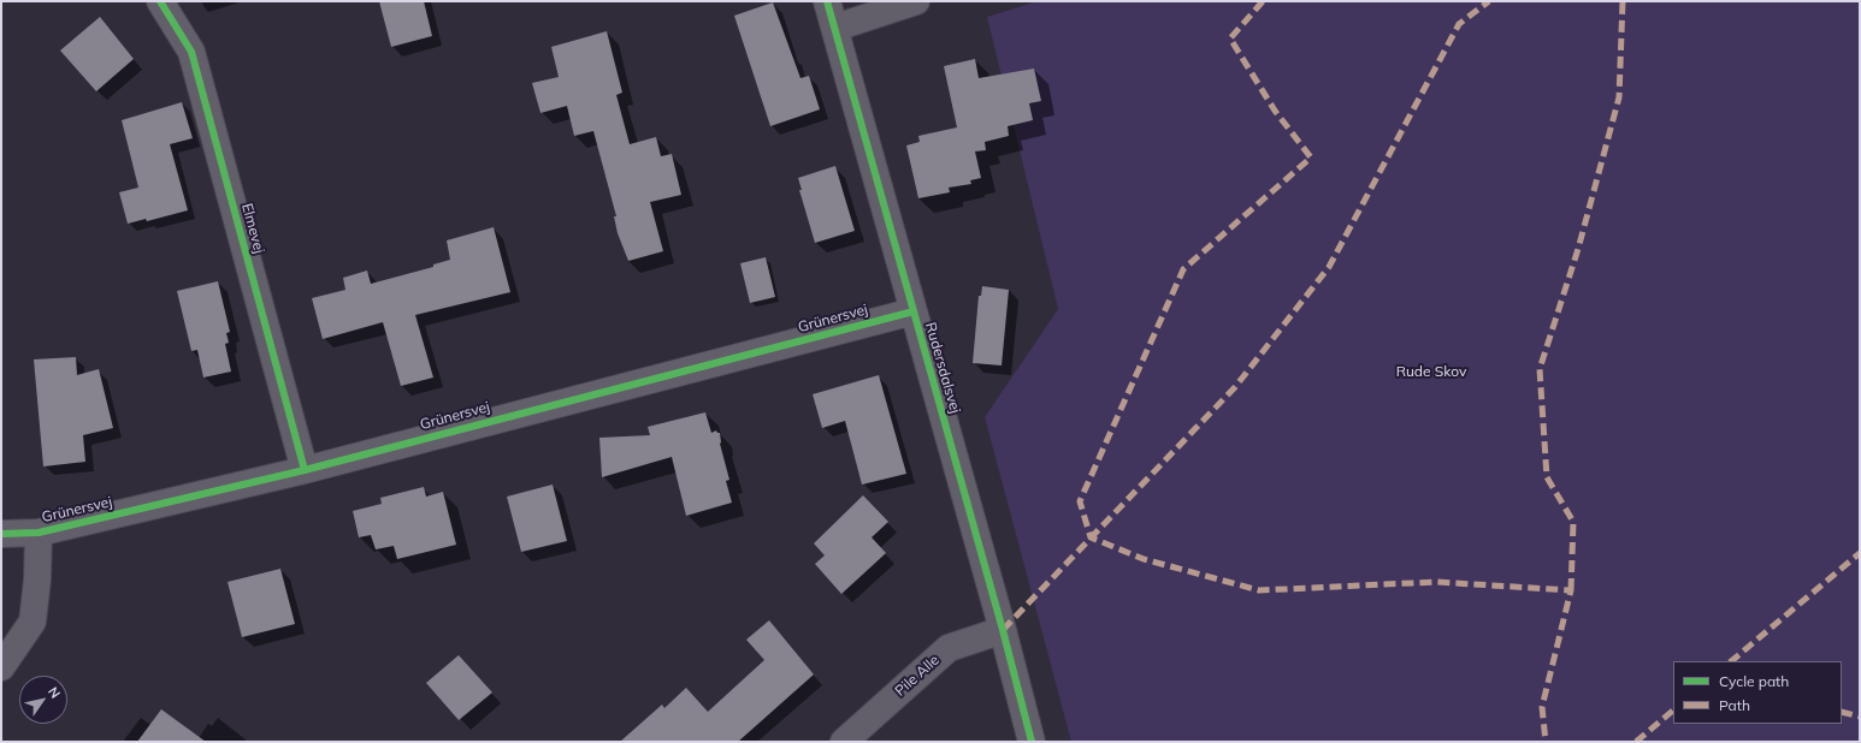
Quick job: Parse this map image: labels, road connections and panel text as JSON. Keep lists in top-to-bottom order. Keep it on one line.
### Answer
{"streets":{"street":["Elmevej","Grünersvej","Rudersdalsvej","Pile Alle"]},"crossings":[["Elmevej","Grünersvej"],["Grünersvej","Rudersdalsvej"],["Rudersdalsvej","Pile Alle"]],"parks":["Rude Skov"],"legend":["Cycle path","Path"],"north":"top right"}
